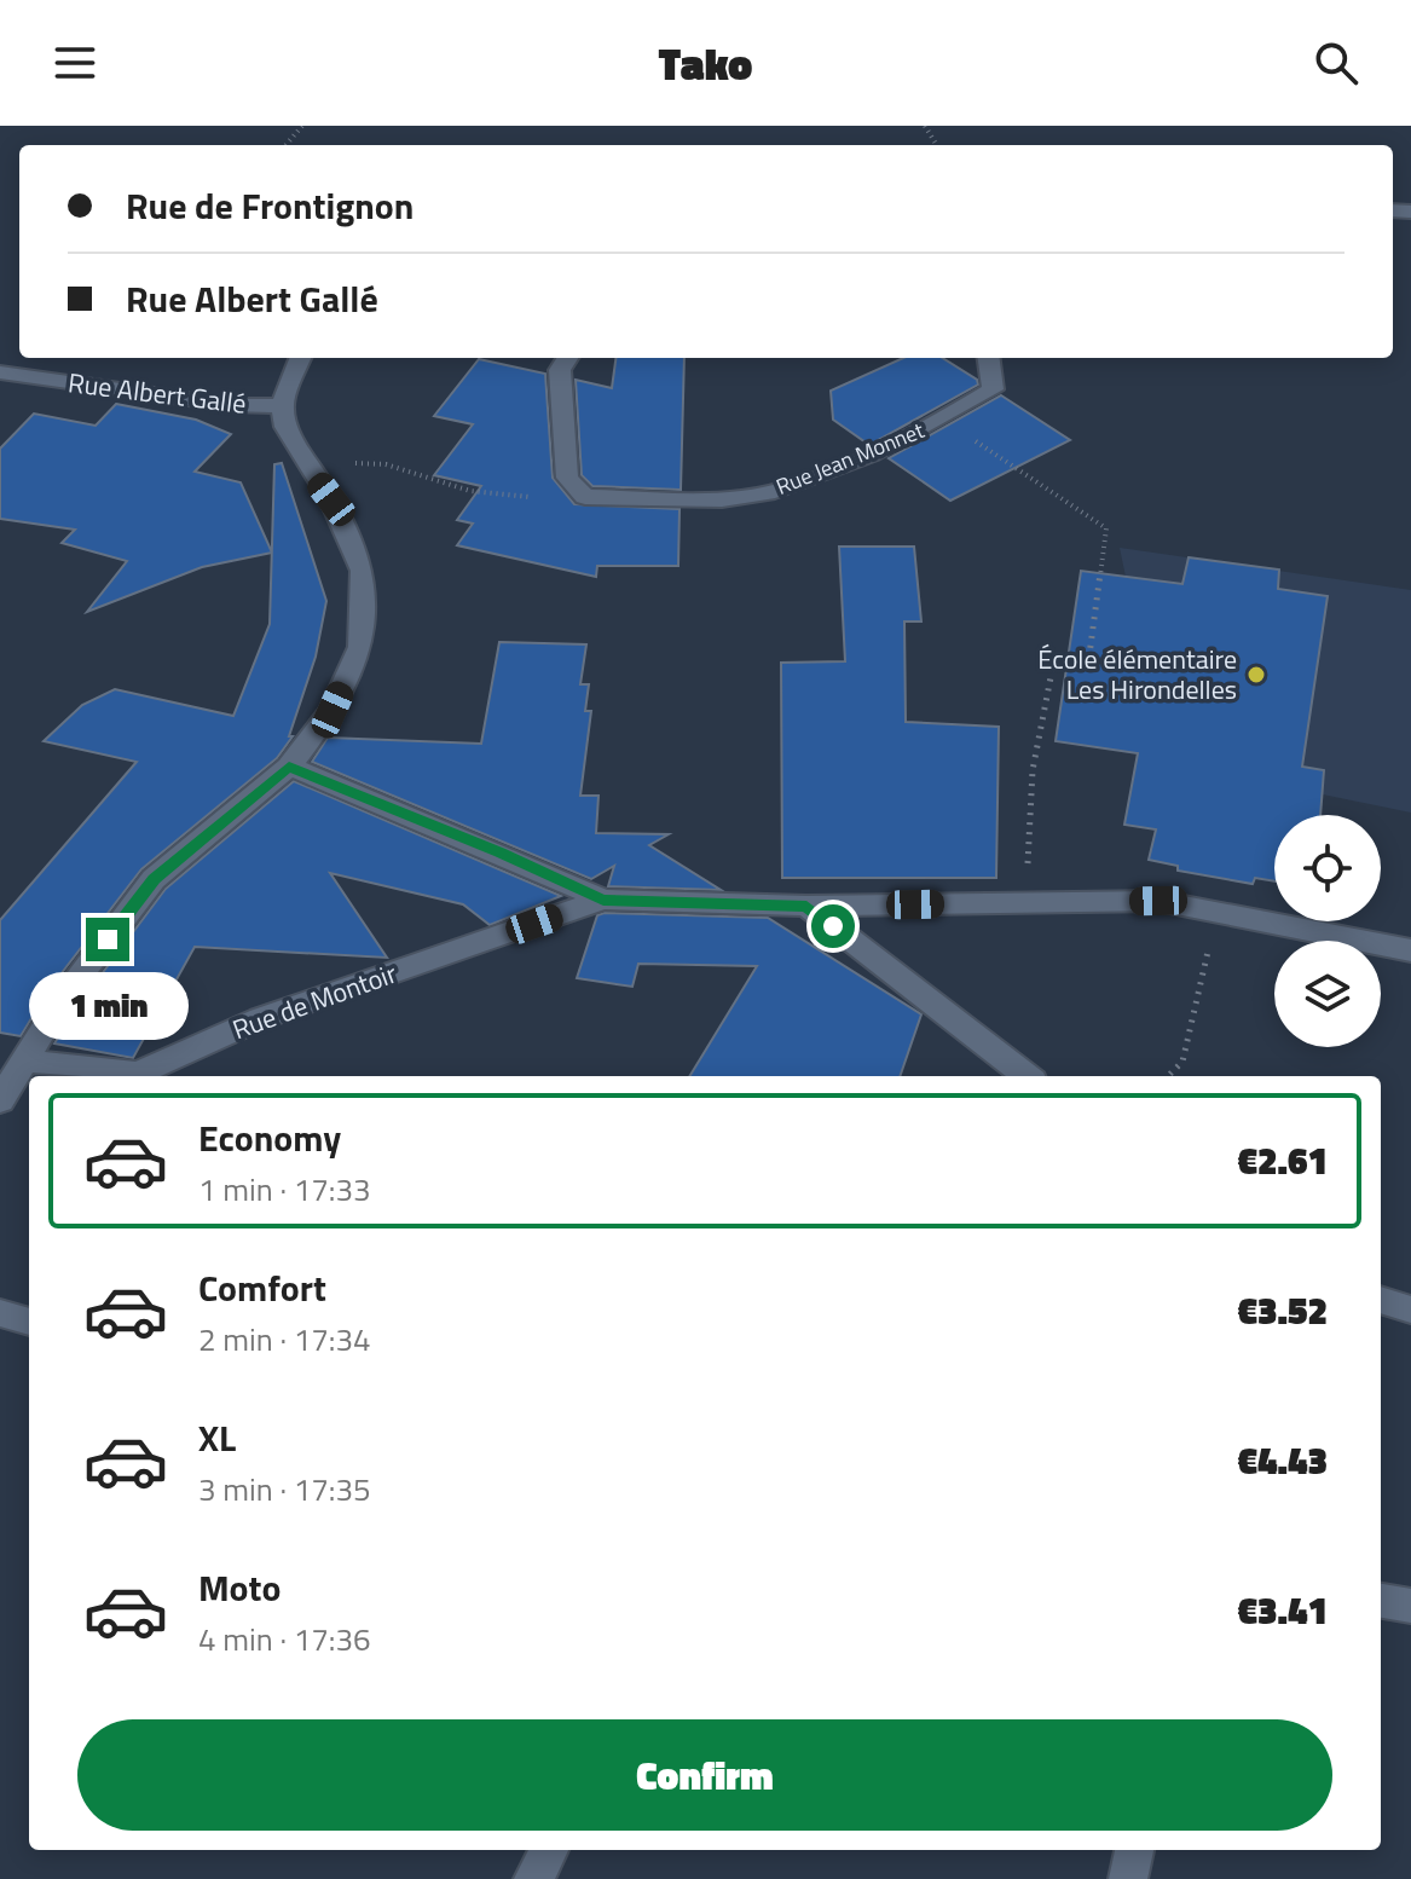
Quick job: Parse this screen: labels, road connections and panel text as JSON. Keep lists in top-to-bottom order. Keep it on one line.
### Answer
{"streets":{"street":["Rue Albert Gallé","Rue Jean Monnet","Rue de Montoir"]},"crossings":[["Rue Albert Gallé","Rue de Montoir"]],"places":["École élémentaire Les Hirondelles"],"page":{"header":"Tako","banner":["Rue de Frontignon","Rue Albert Gallé"],"bubble":"1 min","list":[{"name":"Economy","note":"1 min · 17:33","value":"€2.61"},{"name":"Comfort","note":"2 min · 17:34","value":"€3.52"},{"name":"XL","note":"3 min · 17:35","value":"€4.43"},{"name":"Moto","note":"4 min · 17:36","value":"€3.41"}],"buttons":"Confirm"}}
